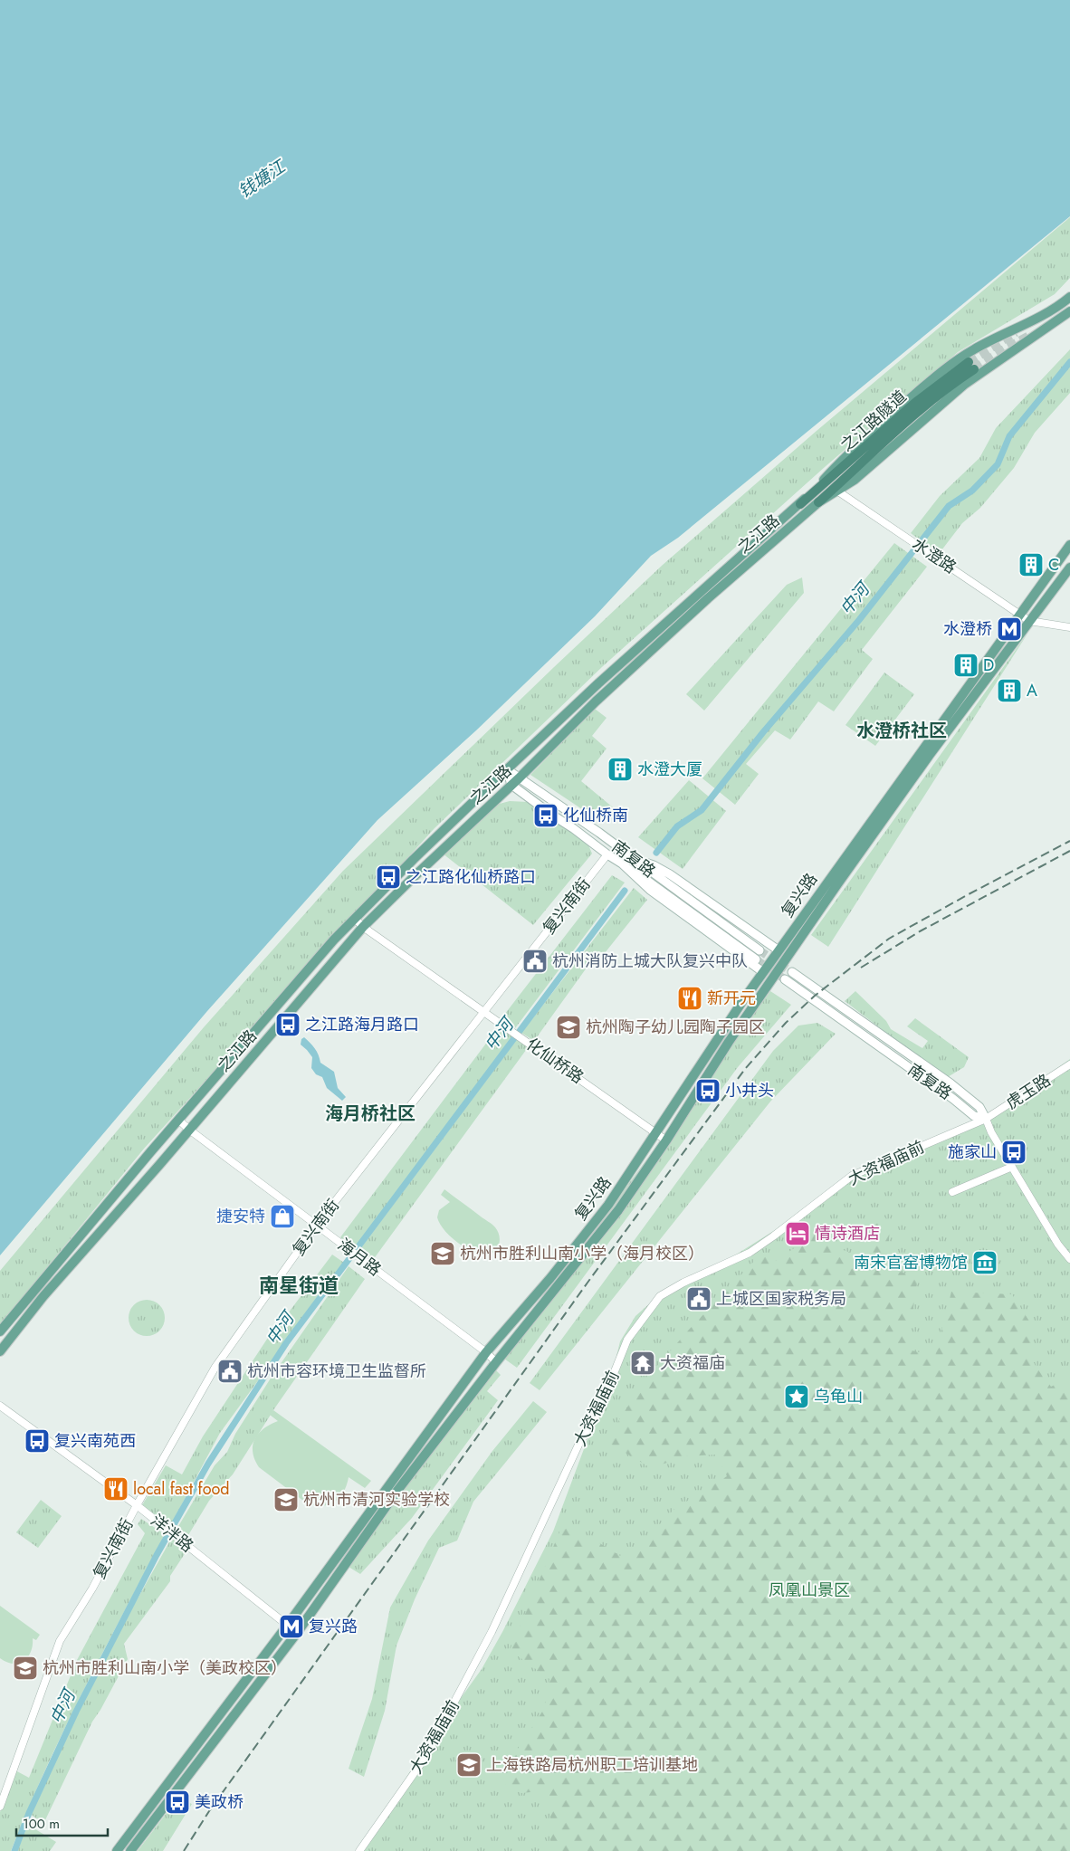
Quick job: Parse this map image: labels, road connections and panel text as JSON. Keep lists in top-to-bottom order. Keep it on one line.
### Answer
{"streets":{"highway":["之江路隧道"],"main road":["之江路","南复路","复兴路"],"street":["水澄路","复兴南街","化仙桥路","虎玉路","大资福庙前","海月路","洋泮路"]},"crossings":[["之江路隧道","之江路"],["之江路","水澄路"],["之江路","南复路"],["之江路","化仙桥路"],["之江路","海月路"],["水澄路","复兴路"],["南复路","复兴南街"],["南复路","虎玉路"],["南复路","大资福庙前"],["复兴路","化仙桥路"],["复兴路","海月路"],["复兴路","洋泮路"],["复兴南街","化仙桥路"],["复兴南街","海月路"],["复兴南街","洋泮路"],["虎玉路","大资福庙前"]],"districts":["水澄桥社区","海月桥社区","南星街道"],"water":["钱塘江","中河"],"parks":["凤凰山景区"],"places":{"building":["C","D","A","水澄大厦"],"metro station":["水澄桥","复兴路"],"bus stop":["化仙桥南","之江路化仙桥路口","之江路海月路口","小井头","施家山","复兴南苑西","美政桥"],"public building":["杭州消防上城大队复兴中队","上城区国家税务局","杭州市容环境卫生监督所"],"restaurant":["新开元","local fast food"],"school or university":["杭州陶子幼儿园陶子园区","杭州市胜利山南小学（海月校区）","杭州市清河实验学校","杭州市胜利山南小学（美政校区）","上海铁路局杭州职工培训基地"],"shop":["捷安特"],"hotel":["情诗酒店"],"museum":["南宋官窑博物馆"],"temple":["大资福庙"],"place":["乌龟山"]},"scale_bar":"100 m"}
